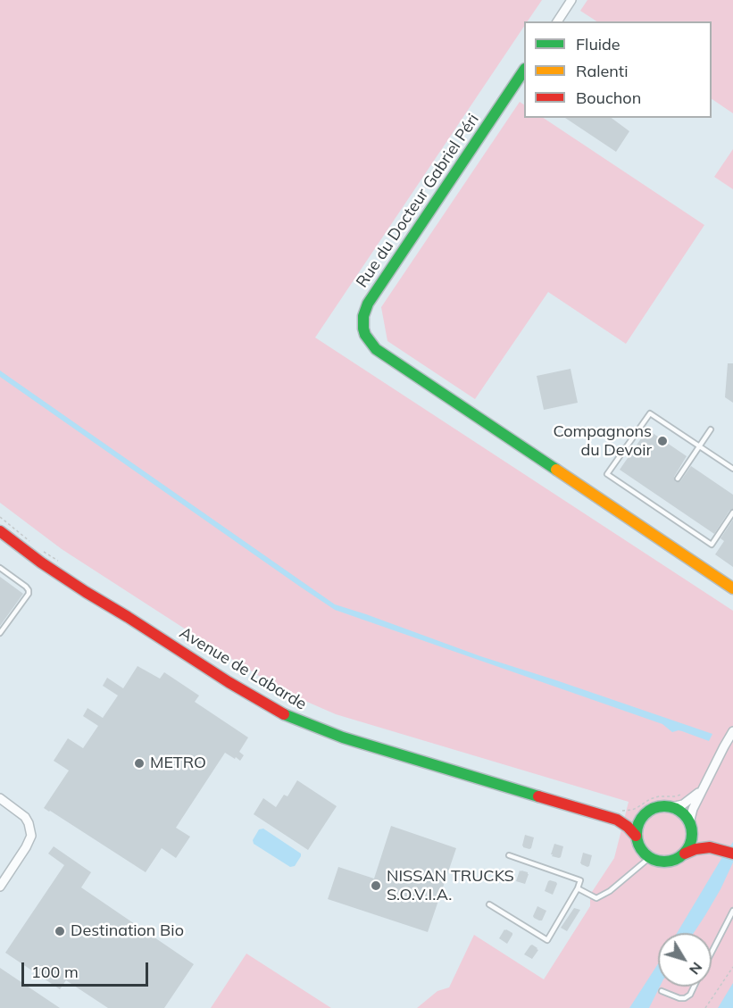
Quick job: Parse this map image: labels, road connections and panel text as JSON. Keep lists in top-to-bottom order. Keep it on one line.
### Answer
{"streets":{"main road":["Rue du Docteur Gabriel Péri","Avenue de Labarde"]},"places":["Compagnons du Devoir","METRO","NISSAN TRUCKS S.O.V.I.A.","Destination Bio"],"legend":["Fluide","Ralenti","Bouchon"],"scale_bar":"100 m","north":"bottom right"}
